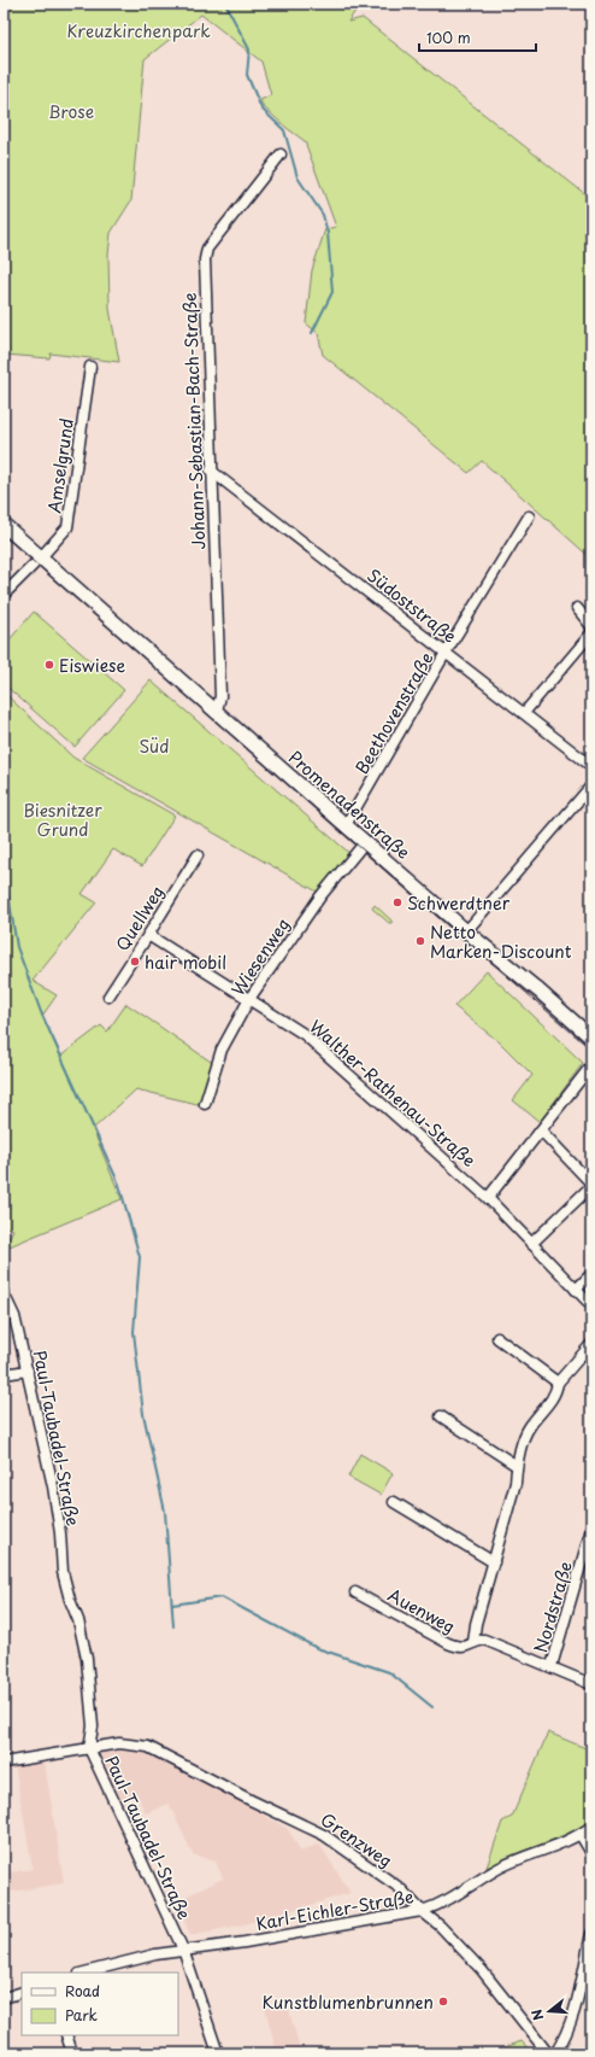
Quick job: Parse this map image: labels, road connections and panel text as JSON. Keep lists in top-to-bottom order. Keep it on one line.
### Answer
{"streets":{"main road":["Promenadenstraße"],"street":["Johann-Sebastian-Bach-Straße","Amselgrund","Südoststraße","Beethovenstraße","Quellweg","Wiesenweg","Walther-Rathenau-Straße","Paul-Taubadel-Straße","Nordstraße","Auenweg","Grenzweg","Karl-Eichler-Straße"]},"crossings":[["Johann-Sebastian-Bach-Straße","Südoststraße"],["Johann-Sebastian-Bach-Straße","Promenadenstraße"],["Amselgrund","Promenadenstraße"],["Südoststraße","Beethovenstraße"],["Beethovenstraße","Promenadenstraße"],["Promenadenstraße","Wiesenweg"],["Quellweg","Walther-Rathenau-Straße"],["Wiesenweg","Walther-Rathenau-Straße"],["Paul-Taubadel-Straße","Grenzweg"],["Paul-Taubadel-Straße","Karl-Eichler-Straße"],["Nordstraße","Auenweg"],["Grenzweg","Karl-Eichler-Straße"]],"parks":["Kreuzkirchenpark","Brose","Süd","Biesnitzer Grund"],"places":["Eiswiese","Schwerdtner","Netto Marken-Discount","hair mobil","Kunstblumenbrunnen"],"legend":["Road","Park"],"scale_bar":"100 m","north":"left"}
